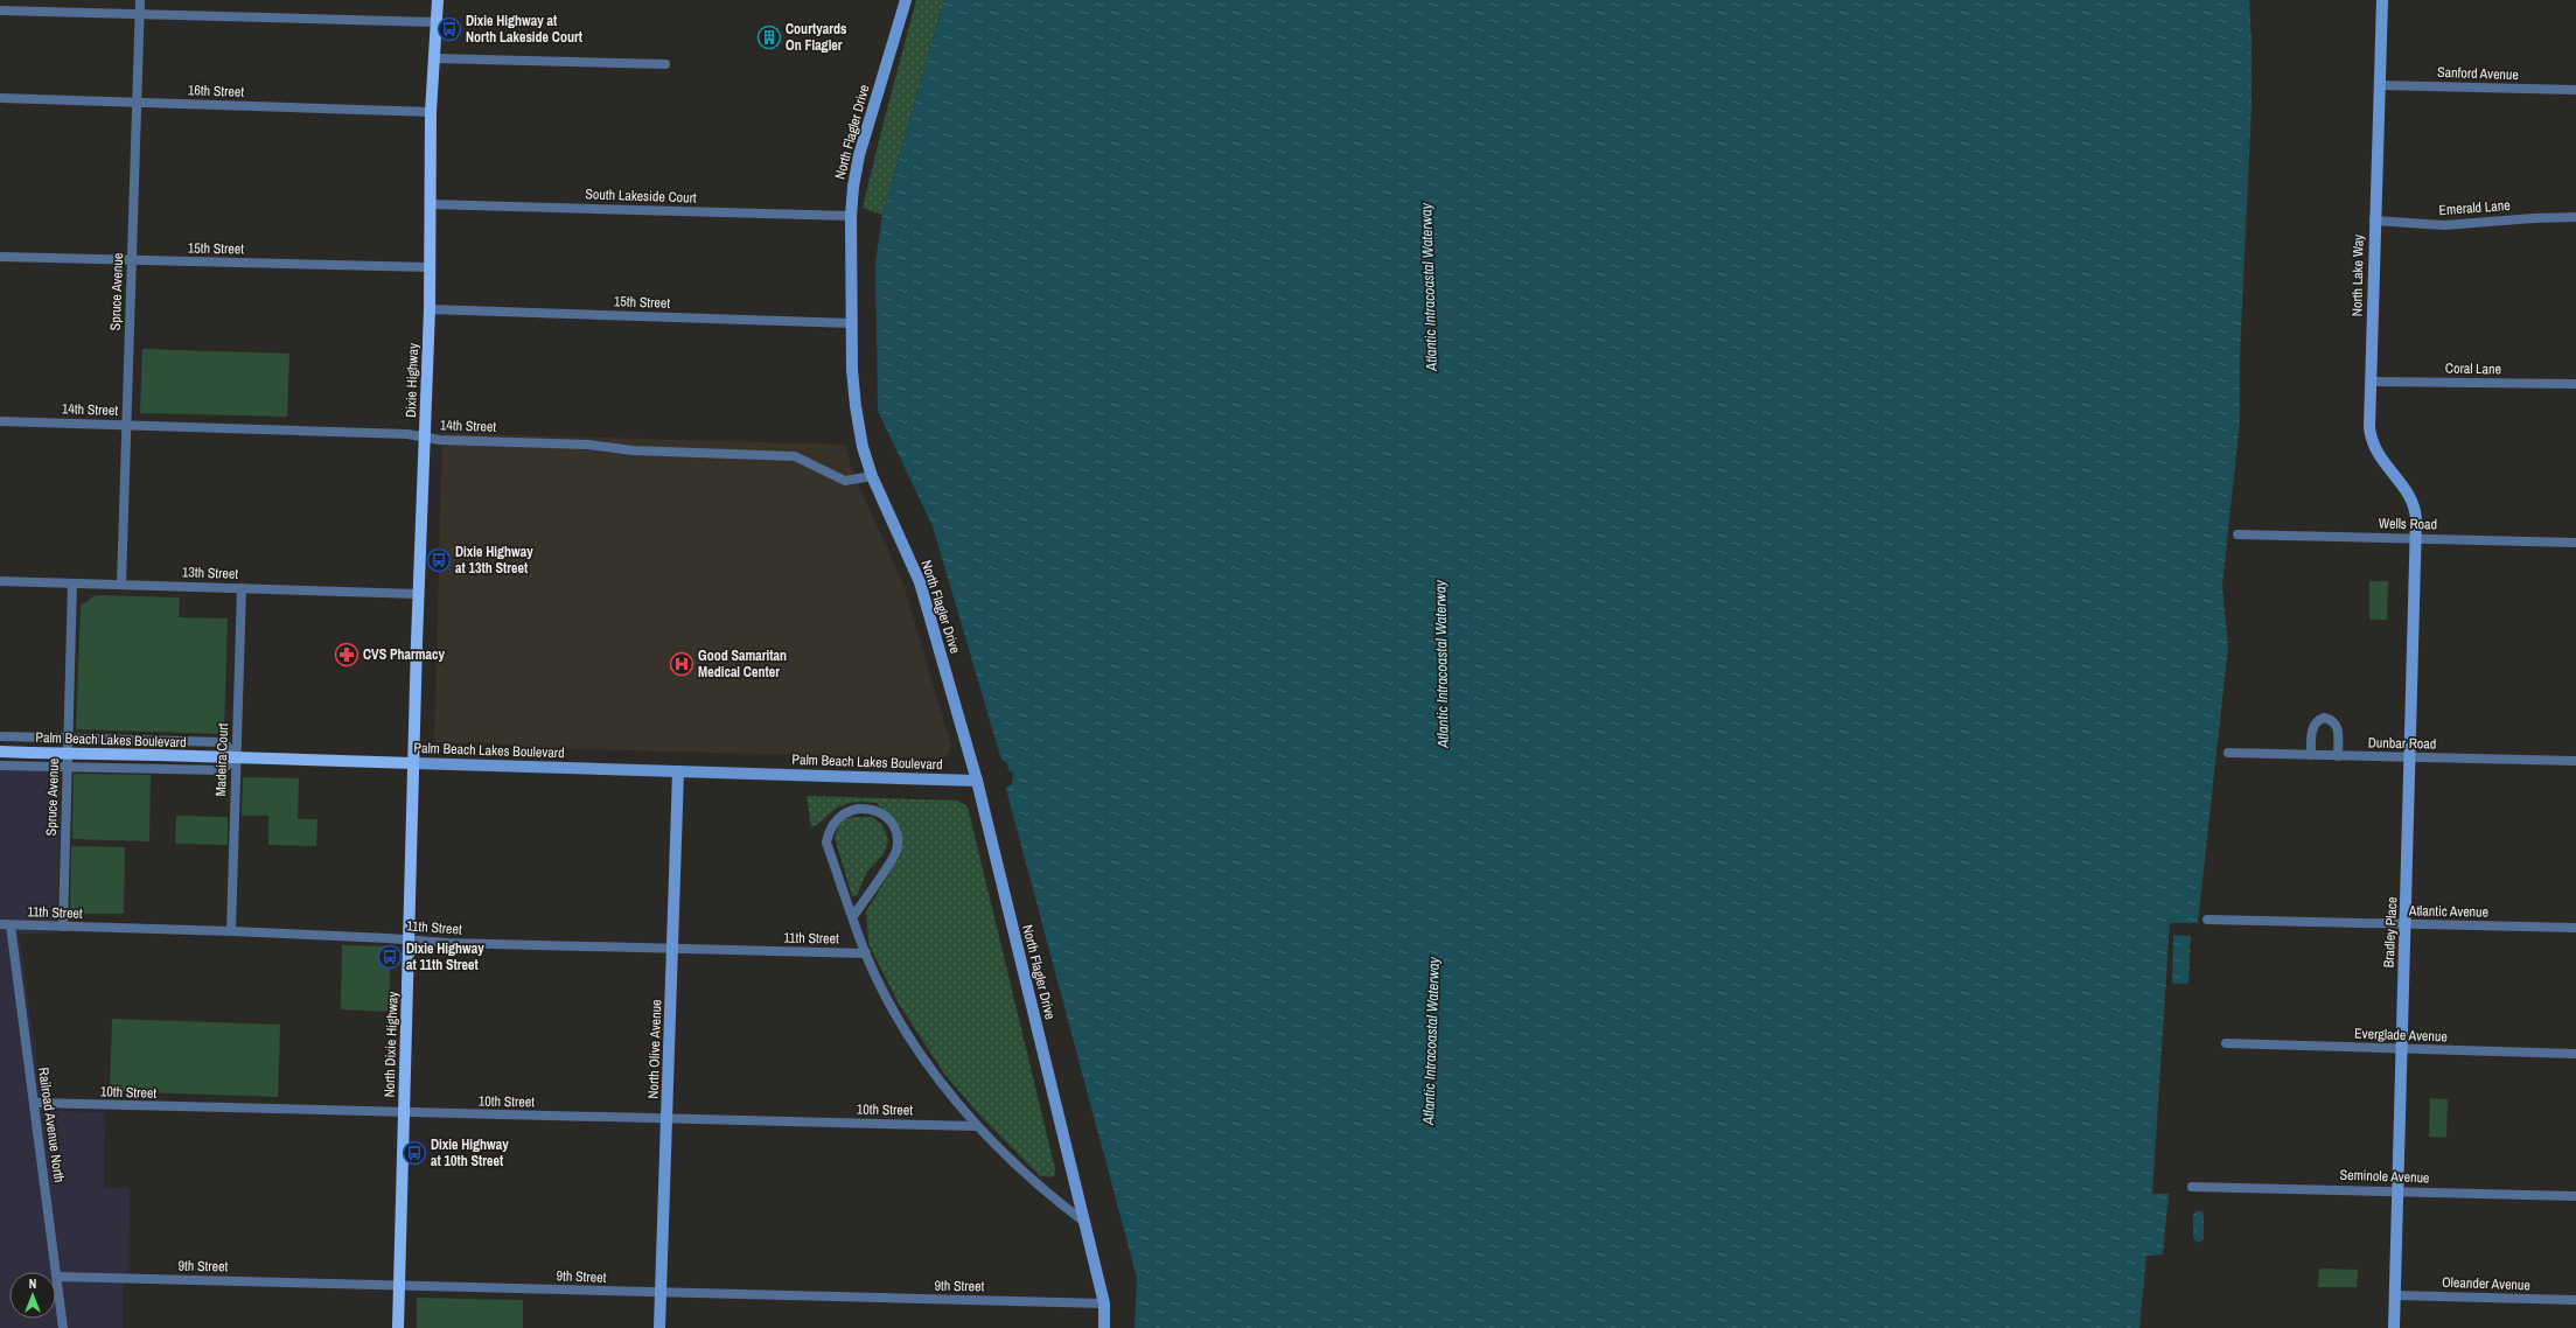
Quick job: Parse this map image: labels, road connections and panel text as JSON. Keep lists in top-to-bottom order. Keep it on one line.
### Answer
{"streets":{"main road":["Dixie Highway","Palm Beach Lakes Boulevard","North Dixie Highway"],"street":["Sanford Avenue","16th Street","North Flagler Drive","South Lakeside Court","Emerald Lane","15th Street","North Lake Way","Spruce Avenue","Coral Lane","14th Street","Wells Road","13th Street","Dunbar Road","Madeira Court","Atlantic Avenue","11th Street","Bradley Place","Everglade Avenue","North Olive Avenue","10th Street","Railroad Avenue North","Seminole Avenue","9th Street","Oleander Avenue"]},"crossings":[["Sanford Avenue","North Lake Way"],["16th Street","Spruce Avenue"],["16th Street","Dixie Highway"],["North Flagler Drive","South Lakeside Court"],["North Flagler Drive","15th Street"],["North Flagler Drive","14th Street"],["North Flagler Drive","Palm Beach Lakes Boulevard"],["North Flagler Drive","9th Street"],["South Lakeside Court","Dixie Highway"],["Emerald Lane","North Lake Way"],["15th Street","Spruce Avenue"],["15th Street","Dixie Highway"],["North Lake Way","Coral Lane"],["North Lake Way","Wells Road"],["North Lake Way","Bradley Place"],["Spruce Avenue","14th Street"],["Spruce Avenue","13th Street"],["Spruce Avenue","11th Street"],["Dixie Highway","14th Street"],["Dixie Highway","13th Street"],["Dixie Highway","Palm Beach Lakes Boulevard"],["Dixie Highway","North Dixie Highway"],["Wells Road","Bradley Place"],["13th Street","Madeira Court"],["Palm Beach Lakes Boulevard","Madeira Court"],["Palm Beach Lakes Boulevard","North Dixie Highway"],["Palm Beach Lakes Boulevard","North Olive Avenue"],["Dunbar Road","Bradley Place"],["Madeira Court","11th Street"],["Atlantic Avenue","Bradley Place"],["11th Street","North Dixie Highway"],["11th Street","North Olive Avenue"],["11th Street","Railroad Avenue North"],["Bradley Place","Everglade Avenue"],["Bradley Place","Seminole Avenue"],["Bradley Place","Oleander Avenue"],["North Dixie Highway","10th Street"],["North Dixie Highway","9th Street"],["North Olive Avenue","10th Street"],["North Olive Avenue","9th Street"],["10th Street","Railroad Avenue North"],["Railroad Avenue North","9th Street"]],"water":["Atlantic Intracoastal Waterway"],"places":{"bus stop":["Dixie Highway at North Lakeside Court","Dixie Highway at 13th Street","Dixie Highway at 11th Street","Dixie Highway at 10th Street"],"building":["Courtyards On Flagler"],"pharmacy":["CVS Pharmacy"],"hospital":["Good Samaritan Medical Center"]},"north":"top"}
